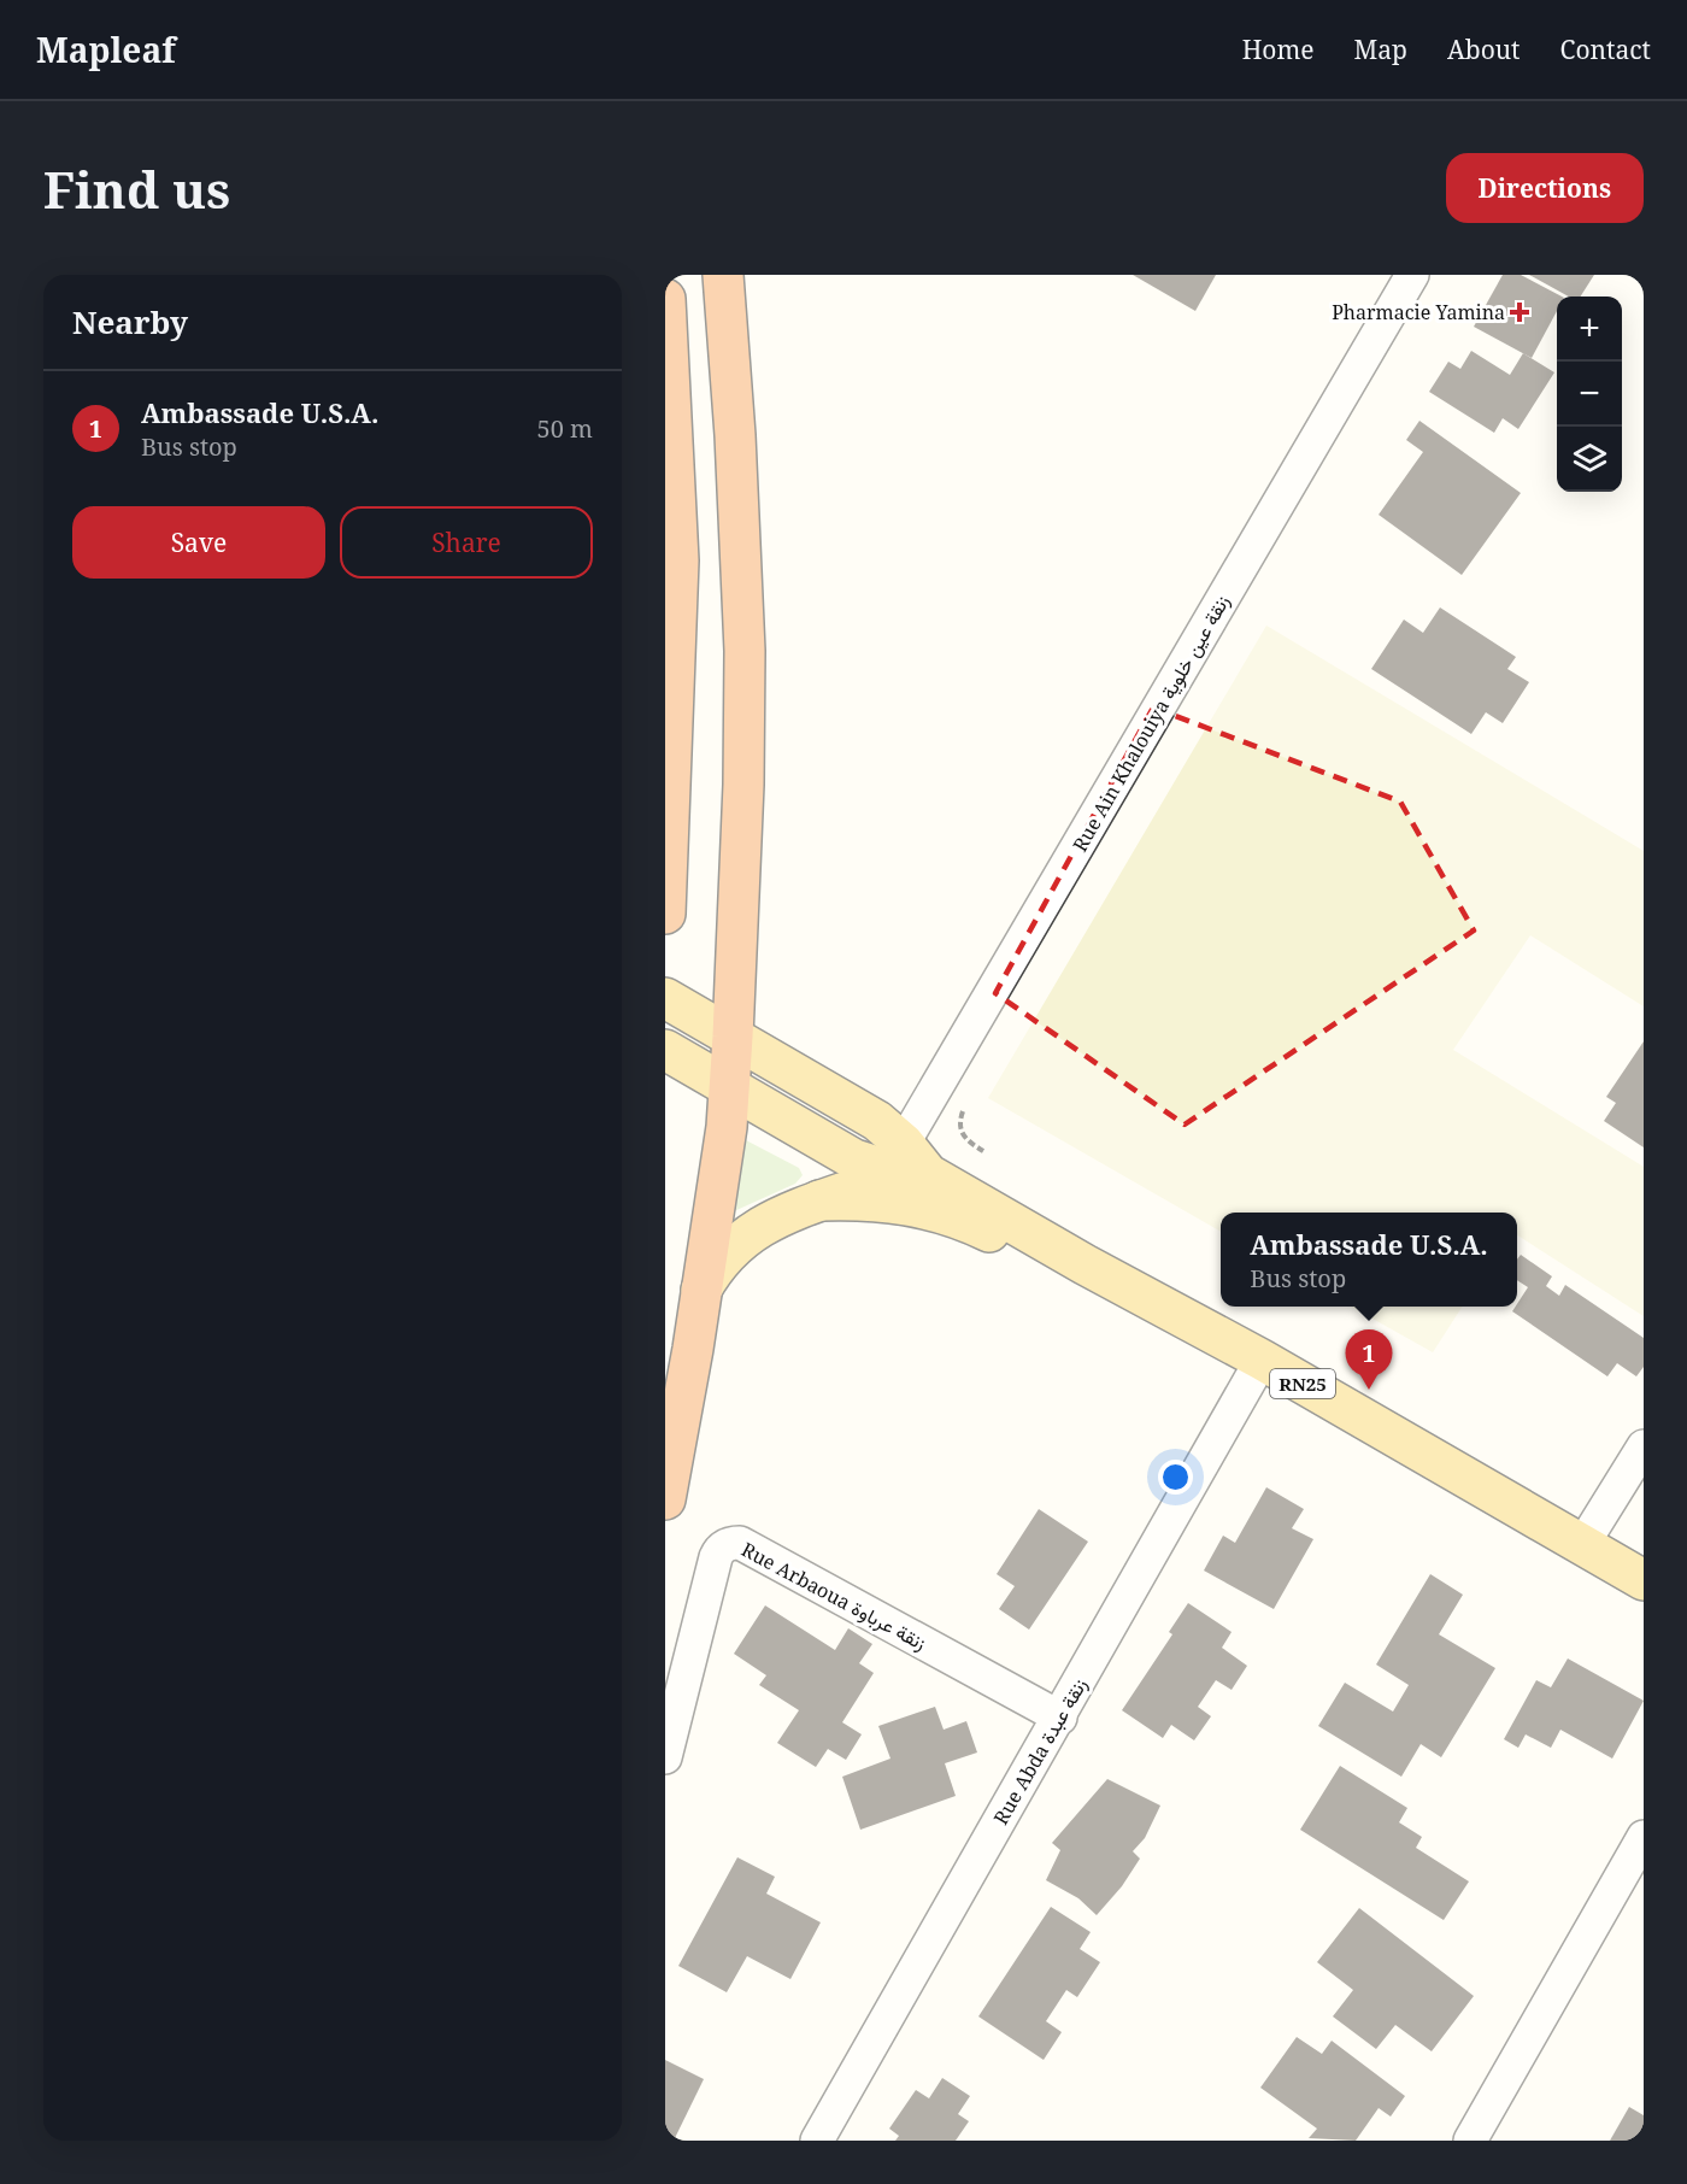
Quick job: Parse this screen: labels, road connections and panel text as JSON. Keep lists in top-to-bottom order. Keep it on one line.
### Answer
{"streets":{"main road":["RN25"],"street":["Rue Ain Khalouiya زنقة عين خلوية","Rue Arbaoua زنقة عرباوة","Rue Abda زنقة عبدة"]},"crossings":[["Rue Ain Khalouiya زنقة عين خلوية","RN25"],["RN25","Rue Abda زنقة عبدة"],["Rue Arbaoua زنقة عرباوة","Rue Abda زنقة عبدة"]],"places":{"health":["Pharmacie Yamina"]},"page":{"header":"Mapleaf","nav":["Home","Map","About","Contact"],"buttons":["Directions",["Save","Share"]],"title":"Find us","heading":"Nearby","map_buttons":["+","−"],"list":[{"mark":"1","name":"Ambassade U.S.A.","note":"Bus stop","value":"50 m"}],"popup":["Ambassade U.S.A.","Bus stop"],"pins":"1"}}
